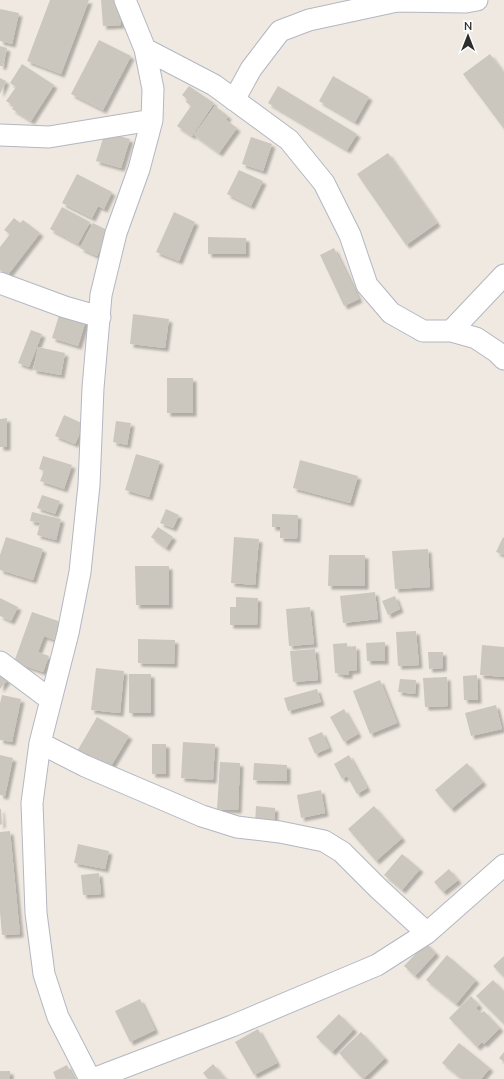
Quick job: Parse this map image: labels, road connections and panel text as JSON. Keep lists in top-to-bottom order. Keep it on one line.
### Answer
{"north":"top"}
